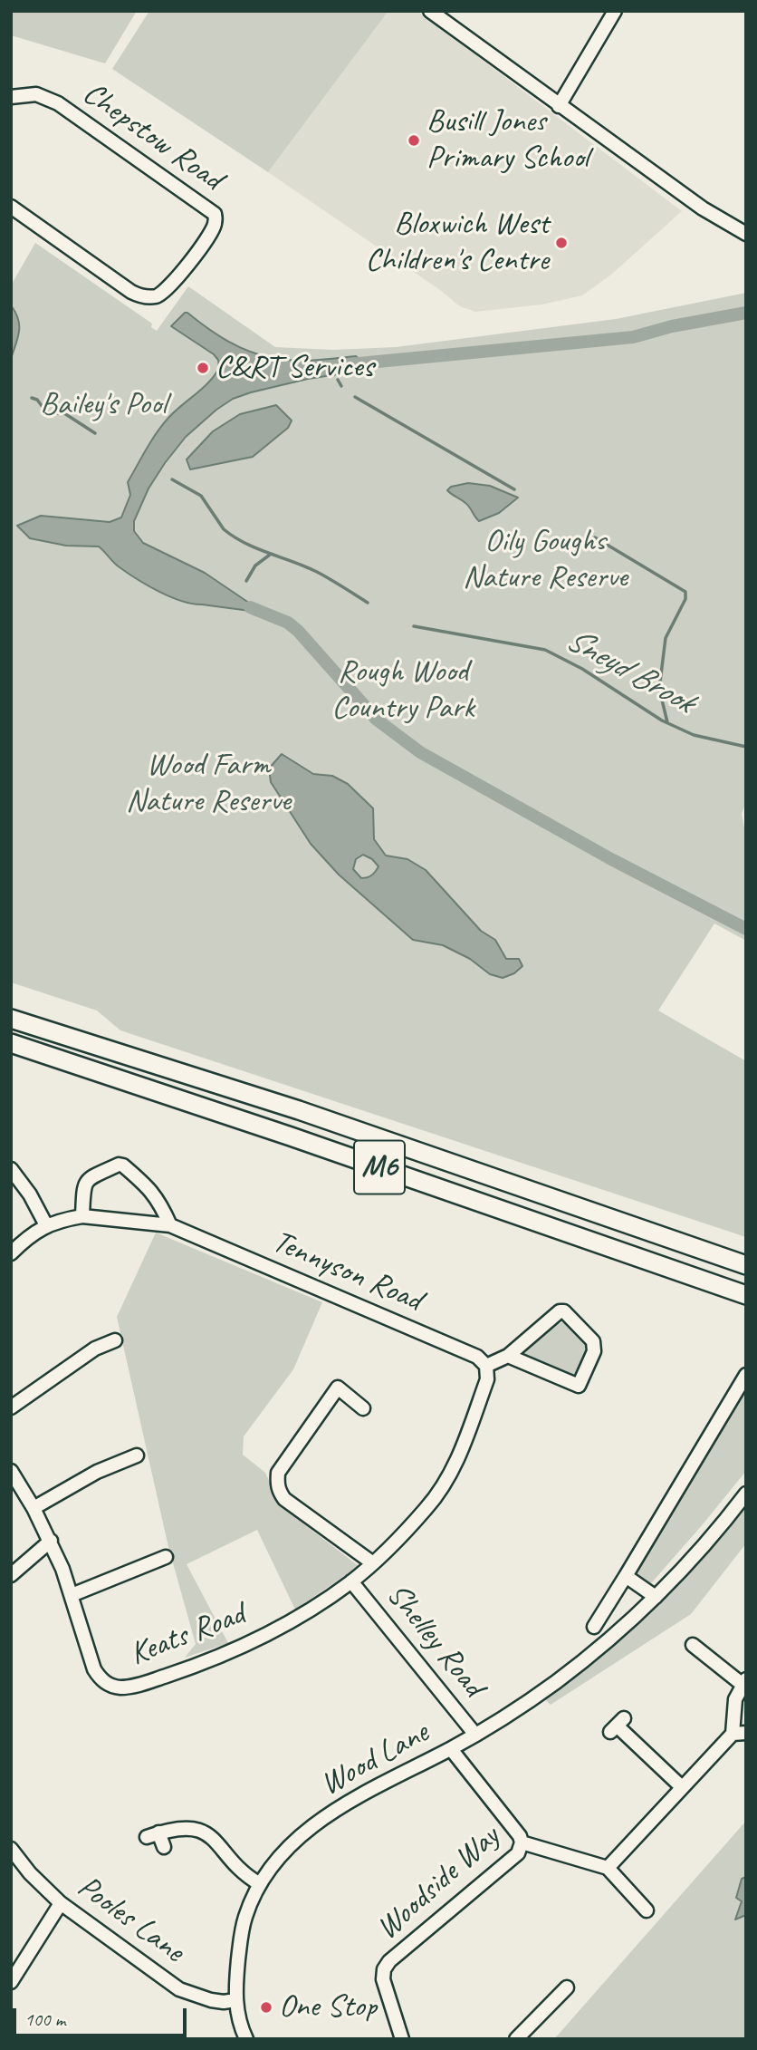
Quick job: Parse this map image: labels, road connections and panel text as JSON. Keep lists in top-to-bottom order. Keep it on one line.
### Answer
{"streets":{"highway":["M6"],"street":["Chepstow Road","Tennyson Road","Keats Road","Shelley Road","Wood Lane","Woodside Way","Pooles Lane"]},"crossings":[["Keats Road","Shelley Road"],["Shelley Road","Wood Lane"],["Wood Lane","Pooles Lane"]],"water":["Sneyd Brook"],"parks":["Bailey's Pool","Oily Goughs Nature Reserve","Rough Wood Country Park","Wood Farm Nature Reserve"],"places":["Busill Jones Primary School","Bloxwich West Children's Centre","C&RT Services","One Stop"],"scale_bar":"100 m"}
